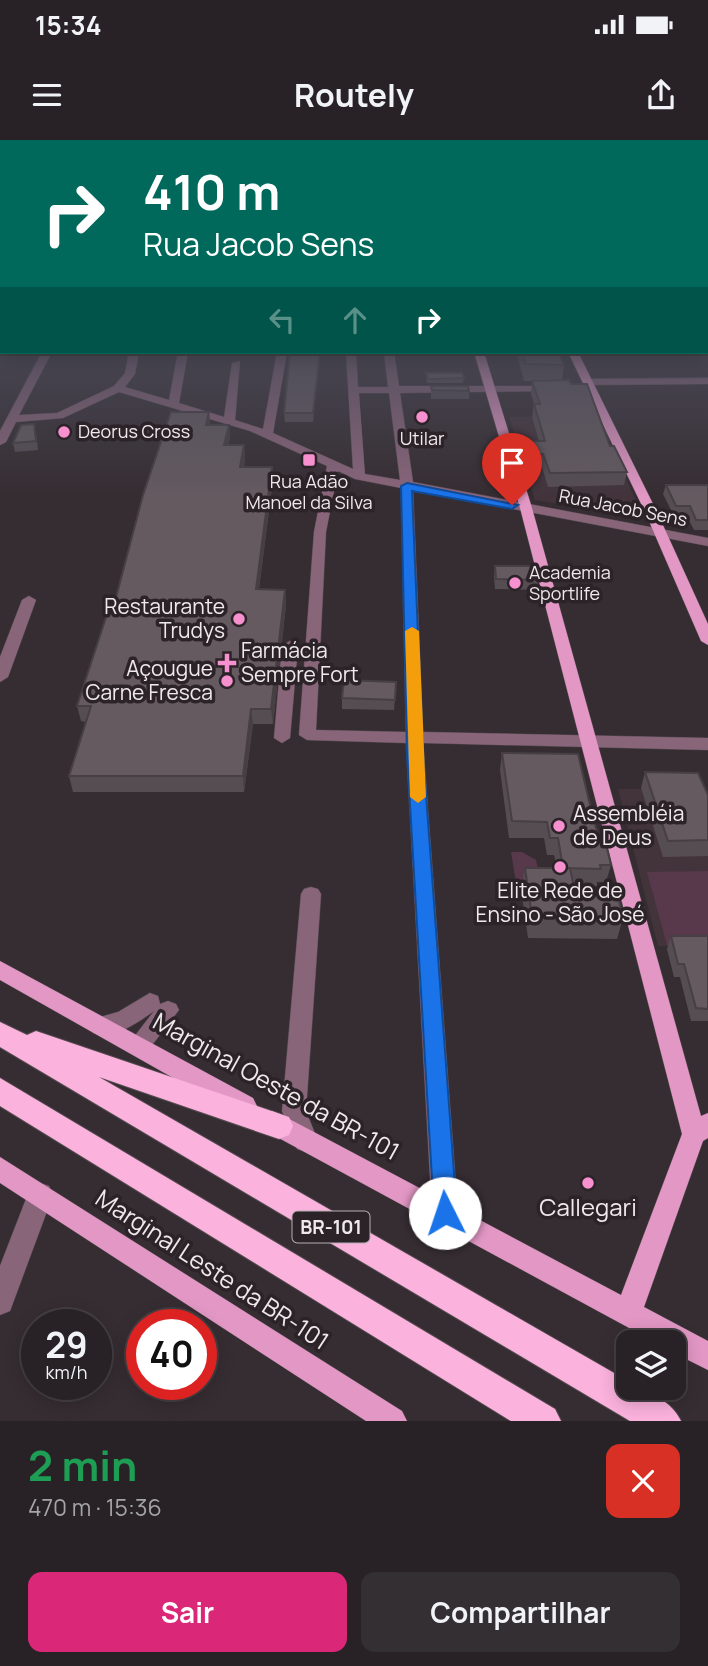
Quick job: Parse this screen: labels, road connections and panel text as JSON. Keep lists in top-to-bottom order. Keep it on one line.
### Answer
{"streets":{"highway":["BR-101"],"main road":["Marginal Oeste da BR-101","Marginal Leste da BR-101"],"street":["Rua Jacob Sens"]},"places":{"other":["Utilar","Deorus Cross","Academia Sportlife","Restaurante Trudys","Açougue Carne Fresca","Assembléia de Deus","Elite Rede de Ensino - São José","Callegari"],"transit":["Rua Adão Manoel da Silva"],"health":["Farmácia Sempre Fort"]},"page":{"status":"15:34","header":"Routely","turn":["410 m","Rua Jacob Sens"],"speed":"29 km/h","limit":"40","heading":["2 min","470 m · 15:36"],"buttons":["Sair","Compartilhar"]}}
